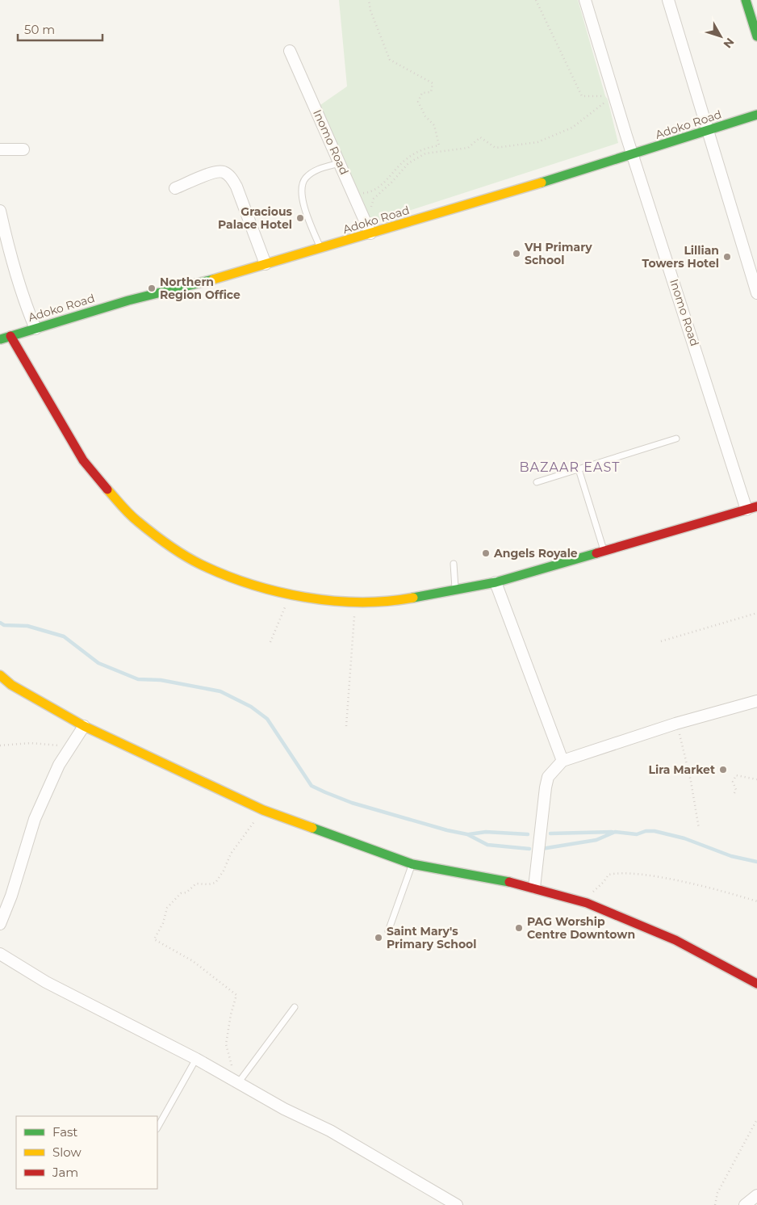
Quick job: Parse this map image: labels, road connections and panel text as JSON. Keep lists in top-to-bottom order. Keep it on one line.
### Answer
{"streets":{"street":["Adoko Road","Inomo Road"]},"crossings":[["Adoko Road","Inomo Road"]],"districts":["BAZAAR EAST"],"places":["Gracious Palace Hotel","VH Primary School","Lillian Towers Hotel","Northern Region Office","Angels Royale","Lira Market","PAG Worship Centre Downtown","Saint Mary's Primary School"],"legend":["Fast","Slow","Jam"],"scale_bar":"50 m","north":"bottom right"}
